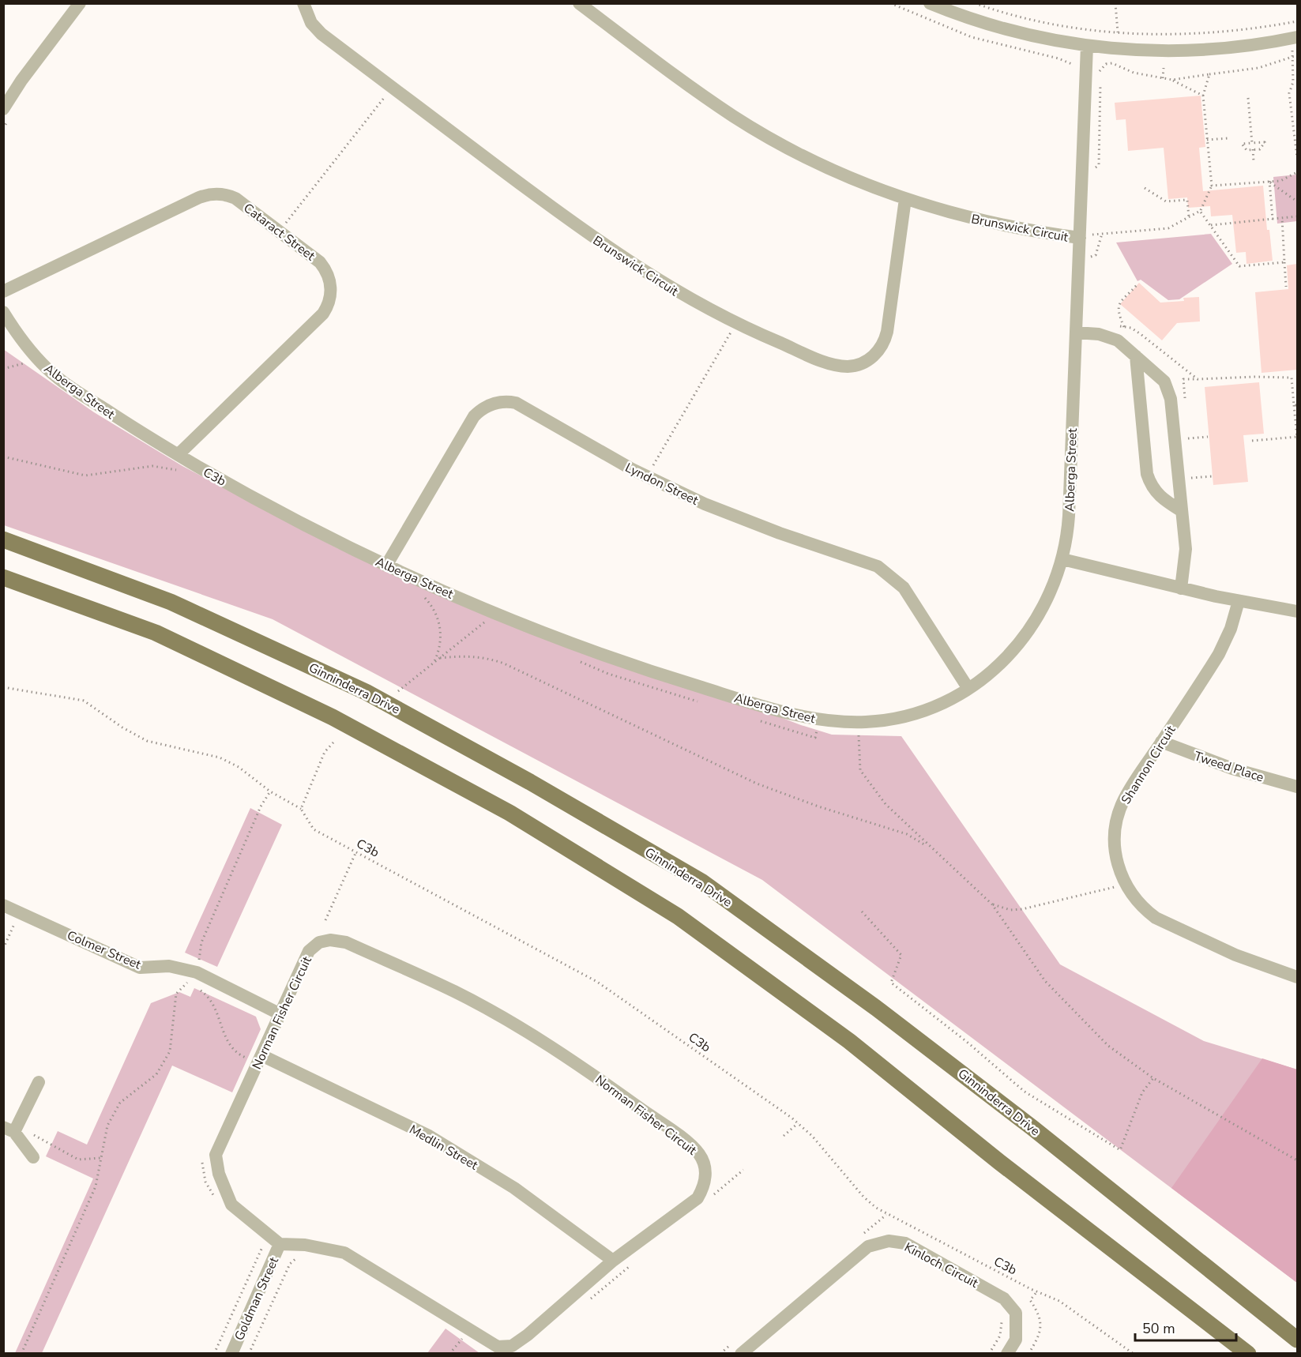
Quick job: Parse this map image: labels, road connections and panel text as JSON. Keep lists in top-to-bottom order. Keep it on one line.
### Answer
{"streets":{"main road":["Ginninderra Drive"],"street":["Brunswick Circuit","Cataract Street","Alberga Street","Lyndon Street","Shannon Circuit","Tweed Place","Colmer Street","Norman Fisher Circuit","Medlin Street","Kinloch Circuit","Goldman Street"],"path":["C3b"]},"crossings":[["Brunswick Circuit","Alberga Street"],["Cataract Street","Alberga Street"],["Alberga Street","Lyndon Street"],["Shannon Circuit","Tweed Place"],["Colmer Street","Norman Fisher Circuit"],["Norman Fisher Circuit","Medlin Street"],["Norman Fisher Circuit","Goldman Street"]],"scale_bar":"50 m"}
